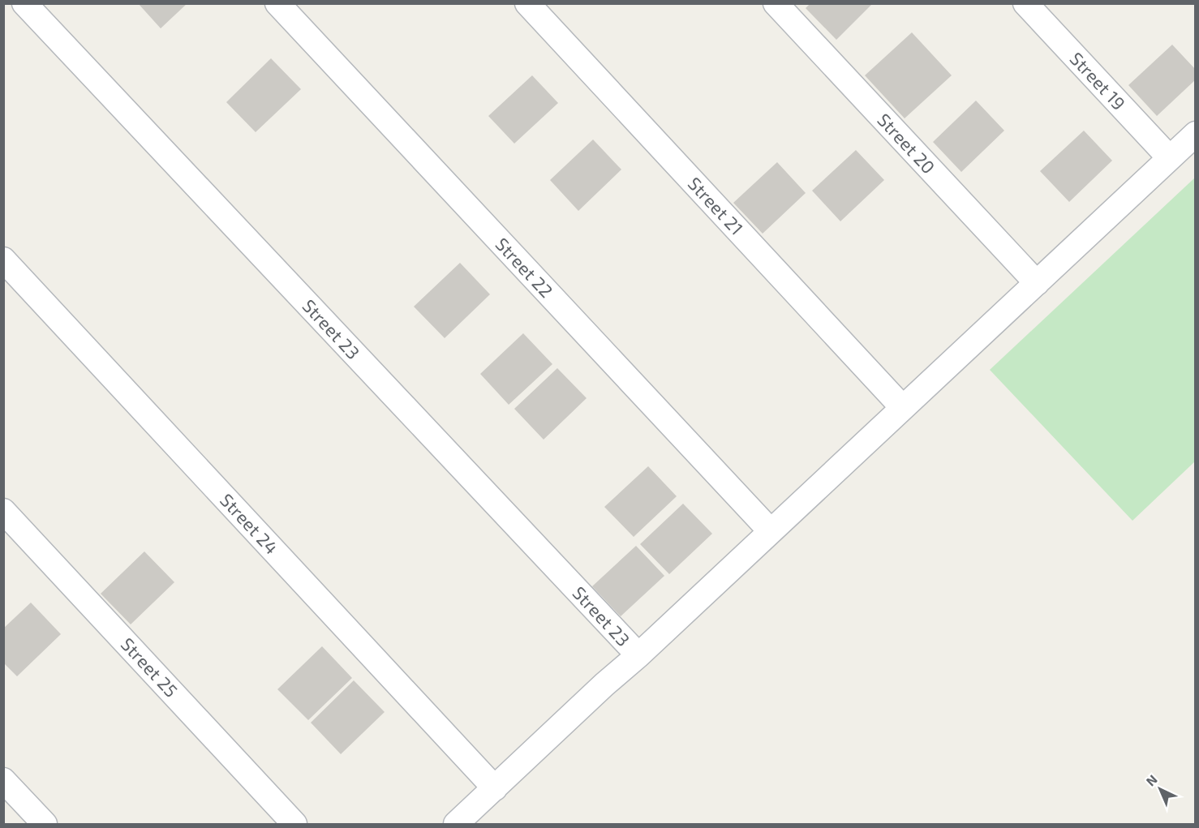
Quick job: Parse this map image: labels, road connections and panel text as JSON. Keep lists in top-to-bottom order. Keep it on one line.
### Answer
{"streets":{"street":["Street 19","Street 20","Street 21","Street 22","Street 23","Street 24","Street 25"]},"north":"top left"}
